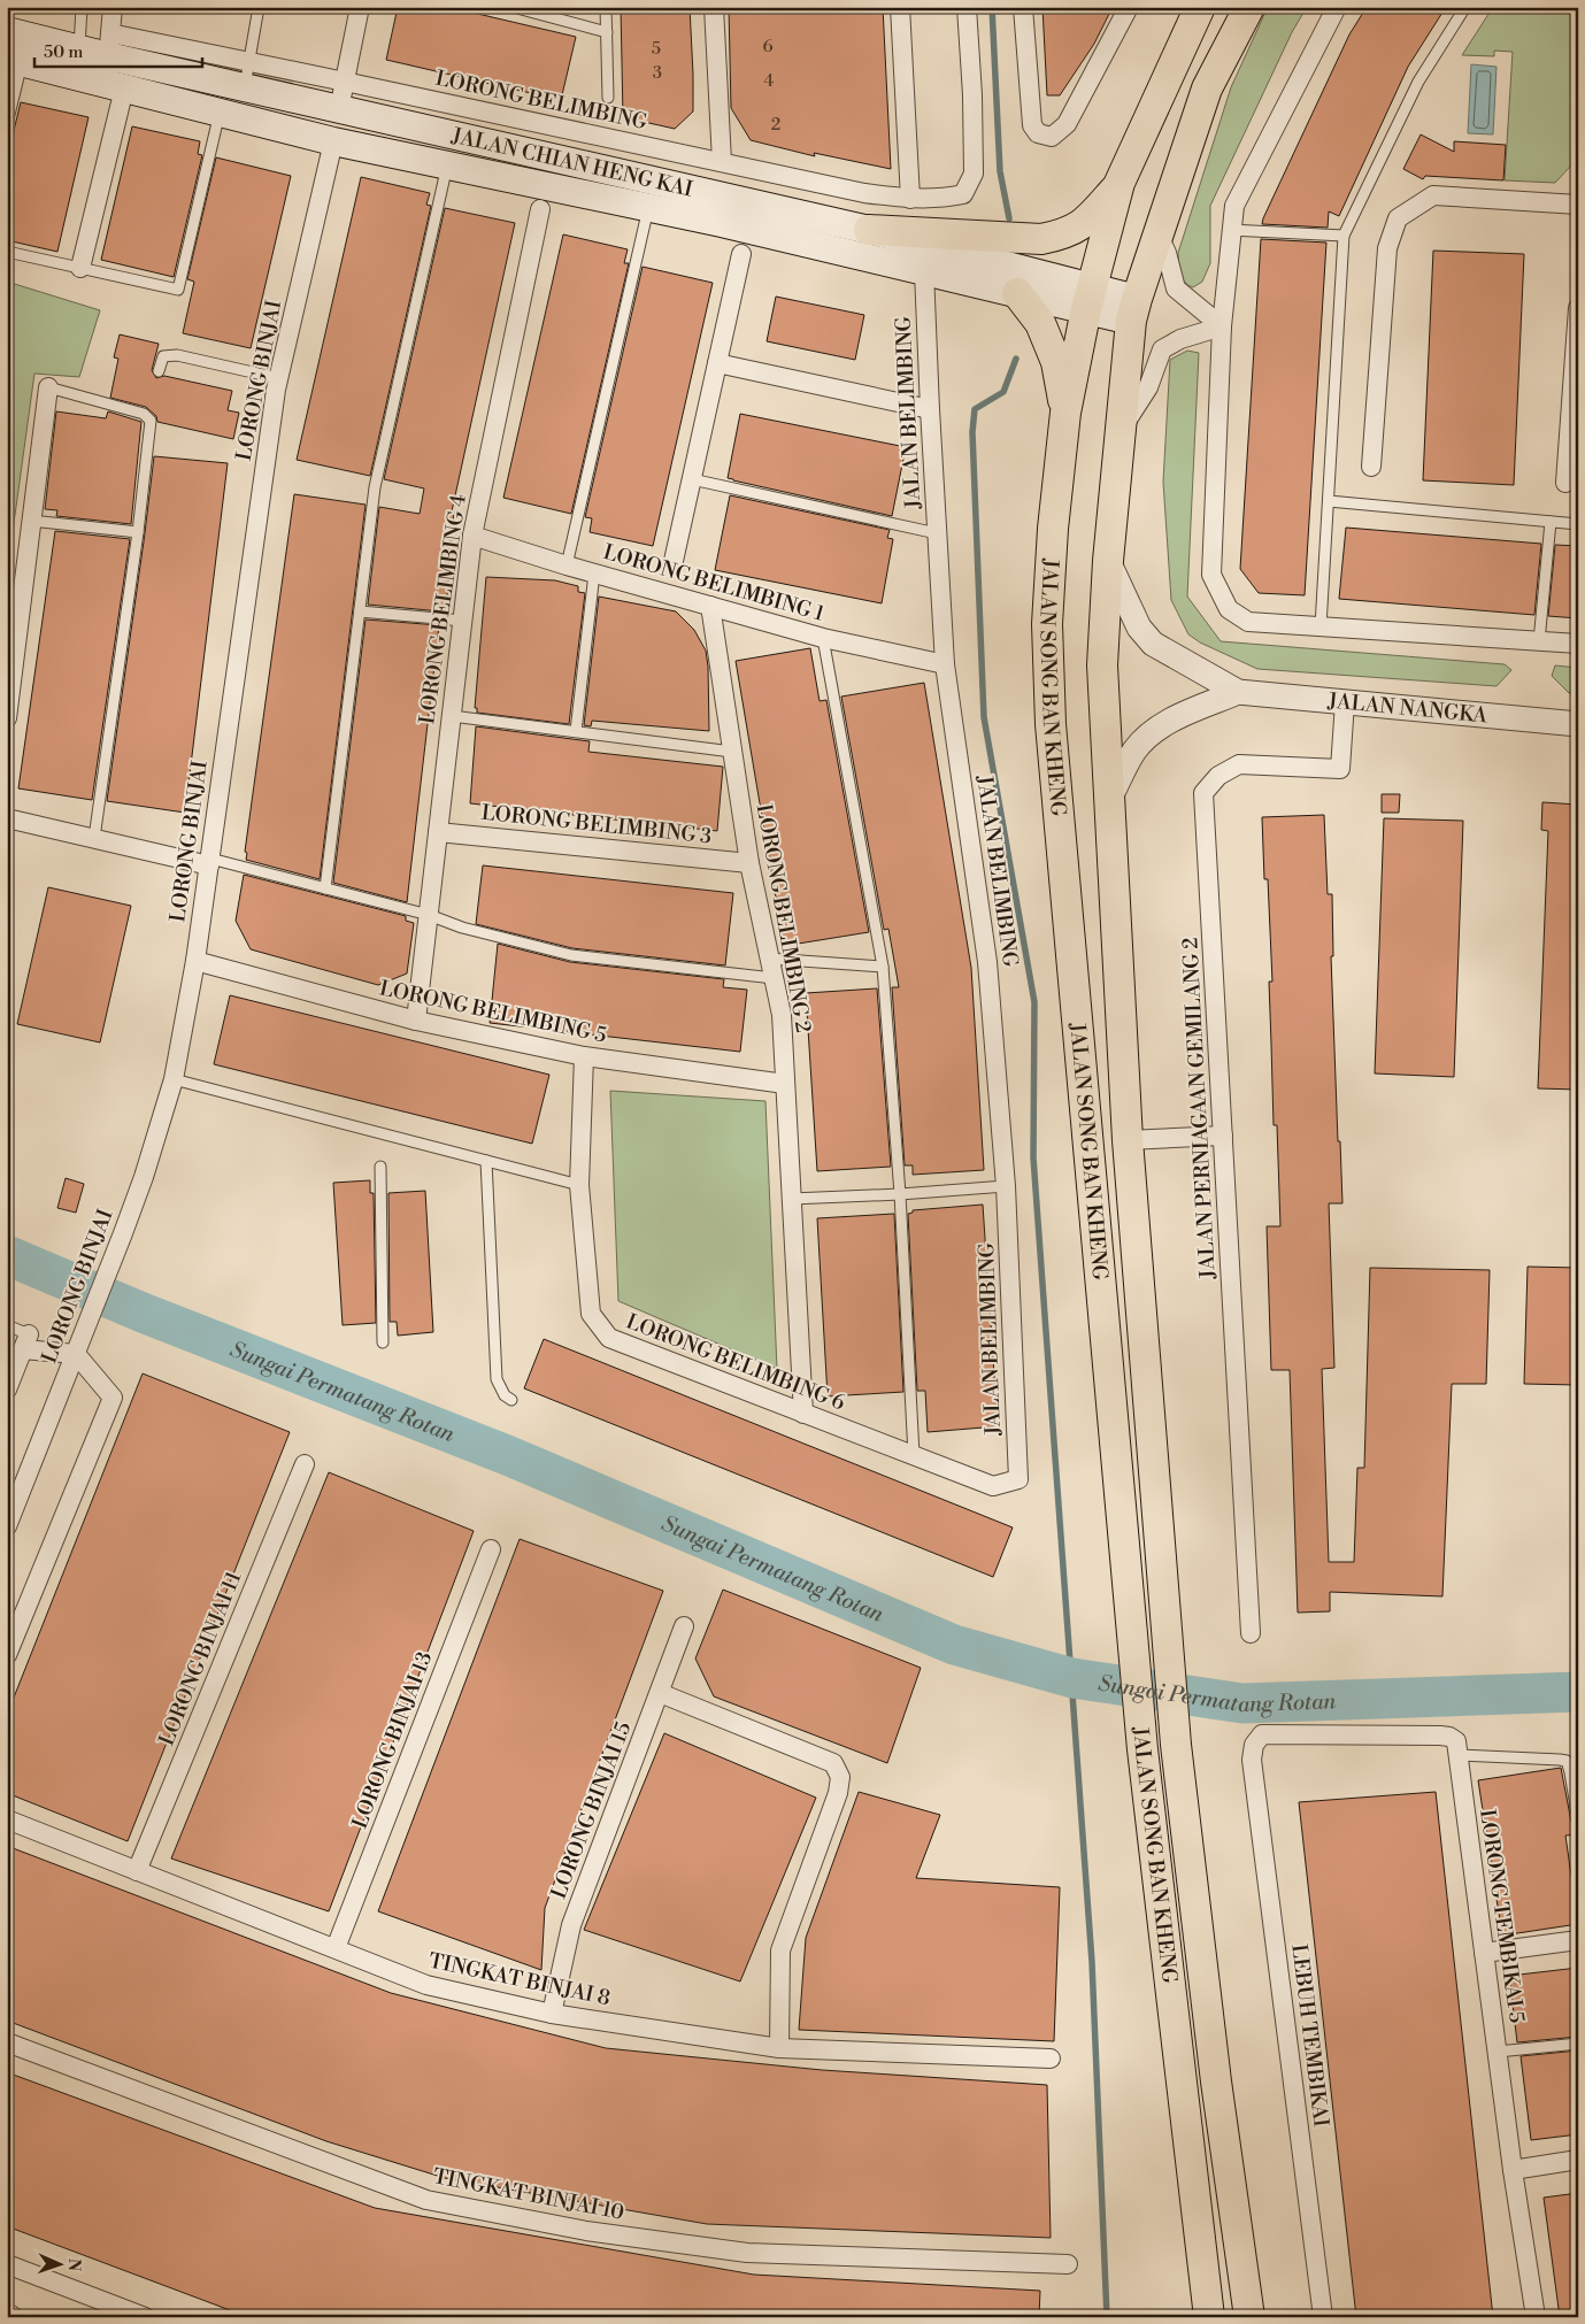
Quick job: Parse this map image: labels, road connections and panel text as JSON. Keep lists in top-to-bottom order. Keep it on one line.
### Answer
{"streets":{"main road":["JALAN CHIAN HENG KAI","JALAN SONG BAN KHENG"],"street":["LORONG BELIMBING","LORONG BINJAI","JALAN BELIMBING","LORONG BELIMBING 1","LORONG BELIMBING 4","JALAN NANGKA","LORONG BELIMBING 3","LORONG BELIMBING 2","LORONG BELIMBING 5","JALAN PERNIAGAAN GEMILANG 2","LORONG BELIMBING 6","LORONG BINJAI 11","LORONG BINJAI 13","LORONG BINJAI 15","LORONG TEMBIKAI 5","TINGKAT BINJAI 8","LEBUH TEMBIKAI","TINGKAT BINJAI 10"]},"crossings":[["LORONG BELIMBING","JALAN CHIAN HENG KAI"],["JALAN CHIAN HENG KAI","LORONG BINJAI"],["JALAN CHIAN HENG KAI","JALAN BELIMBING"],["JALAN CHIAN HENG KAI","JALAN SONG BAN KHENG"],["LORONG BINJAI","LORONG BELIMBING 5"],["JALAN BELIMBING","LORONG BELIMBING 1"],["JALAN BELIMBING","LORONG BELIMBING 6"],["LORONG BELIMBING 1","LORONG BELIMBING 4"],["LORONG BELIMBING 1","LORONG BELIMBING 2"],["LORONG BELIMBING 4","LORONG BELIMBING 3"],["LORONG BELIMBING 4","LORONG BELIMBING 5"],["JALAN SONG BAN KHENG","JALAN NANGKA"],["JALAN NANGKA","JALAN PERNIAGAAN GEMILANG 2"],["LORONG BELIMBING 3","LORONG BELIMBING 2"],["LORONG BELIMBING 2","LORONG BELIMBING 5"],["LORONG BELIMBING 2","LORONG BELIMBING 6"],["LORONG BELIMBING 5","LORONG BELIMBING 6"],["LORONG BINJAI 11","TINGKAT BINJAI 8"],["LORONG BINJAI 13","TINGKAT BINJAI 8"],["LORONG BINJAI 15","TINGKAT BINJAI 8"],["LORONG TEMBIKAI 5","LEBUH TEMBIKAI"]],"water":["Sungai Permatang Rotan"],"house_numbers":["6","5","3","4","2"],"scale_bar":"50 m","north":"right"}
